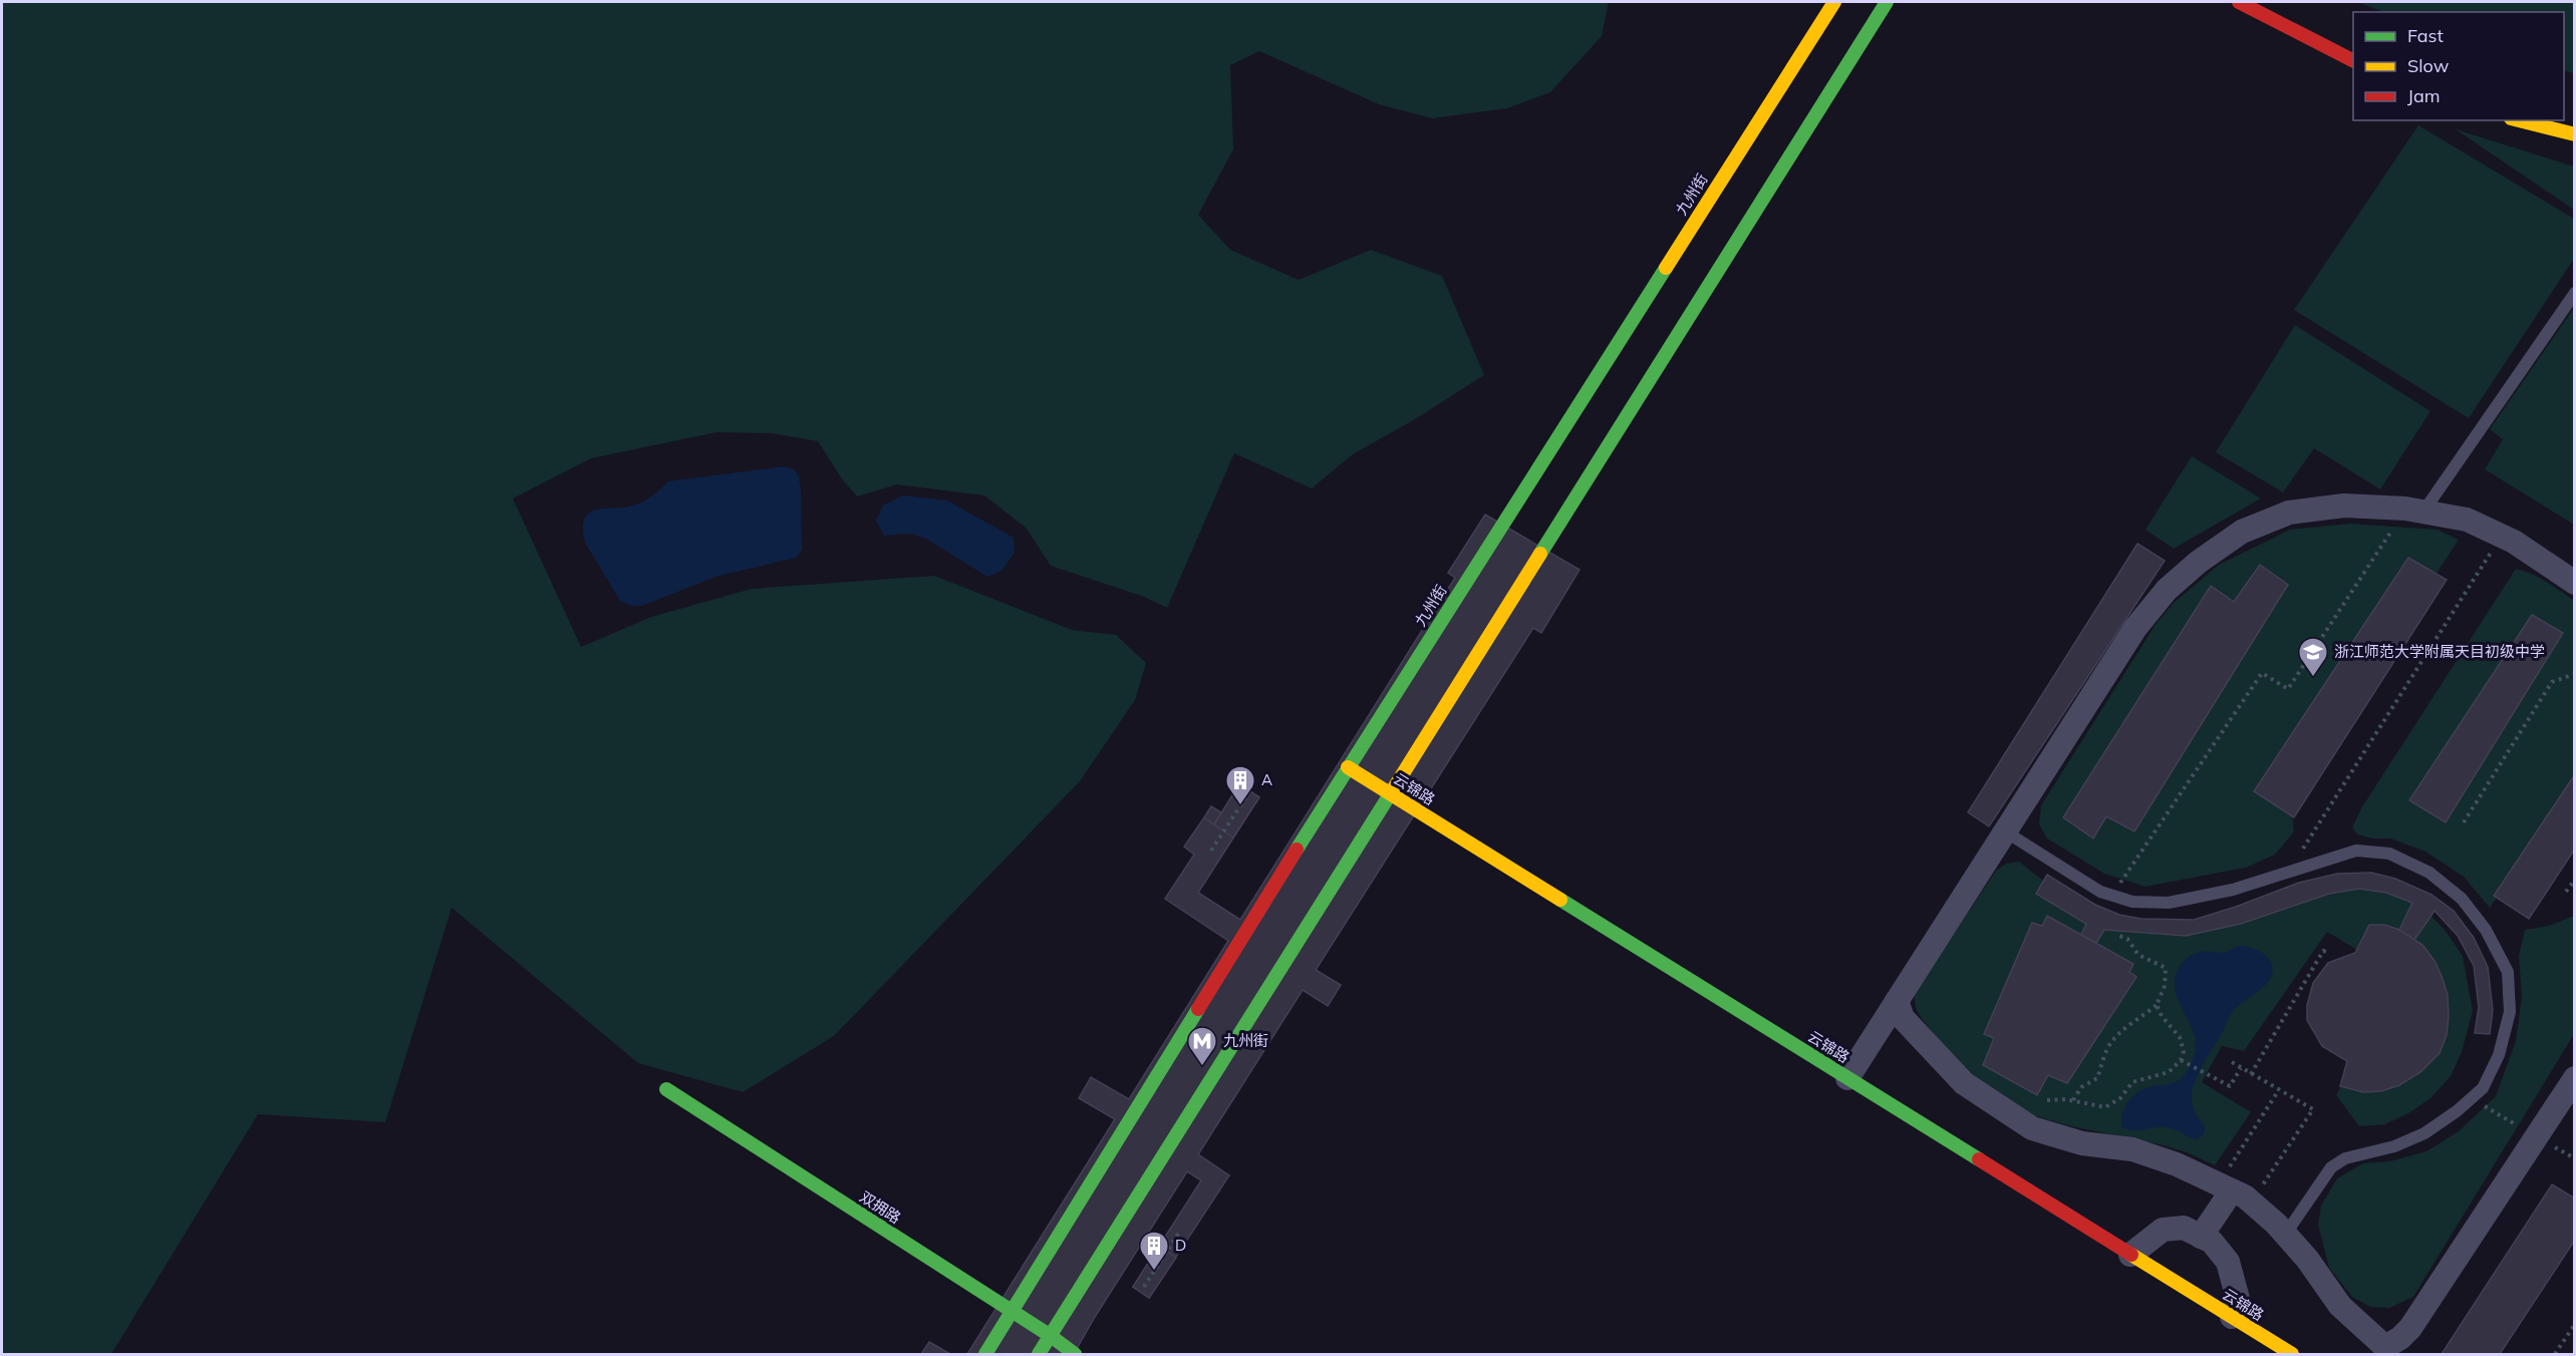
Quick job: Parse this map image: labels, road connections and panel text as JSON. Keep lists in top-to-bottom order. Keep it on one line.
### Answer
{"streets":{"main road":["九州街","云锦路","双拥路"]},"crossings":[["九州街","云锦路"],["九州街","双拥路"]],"places":{"school or university":["浙江师范大学附属天目初级中学"],"building":["A","D"],"metro station":["九州街"]},"legend":["Fast","Slow","Jam"]}
